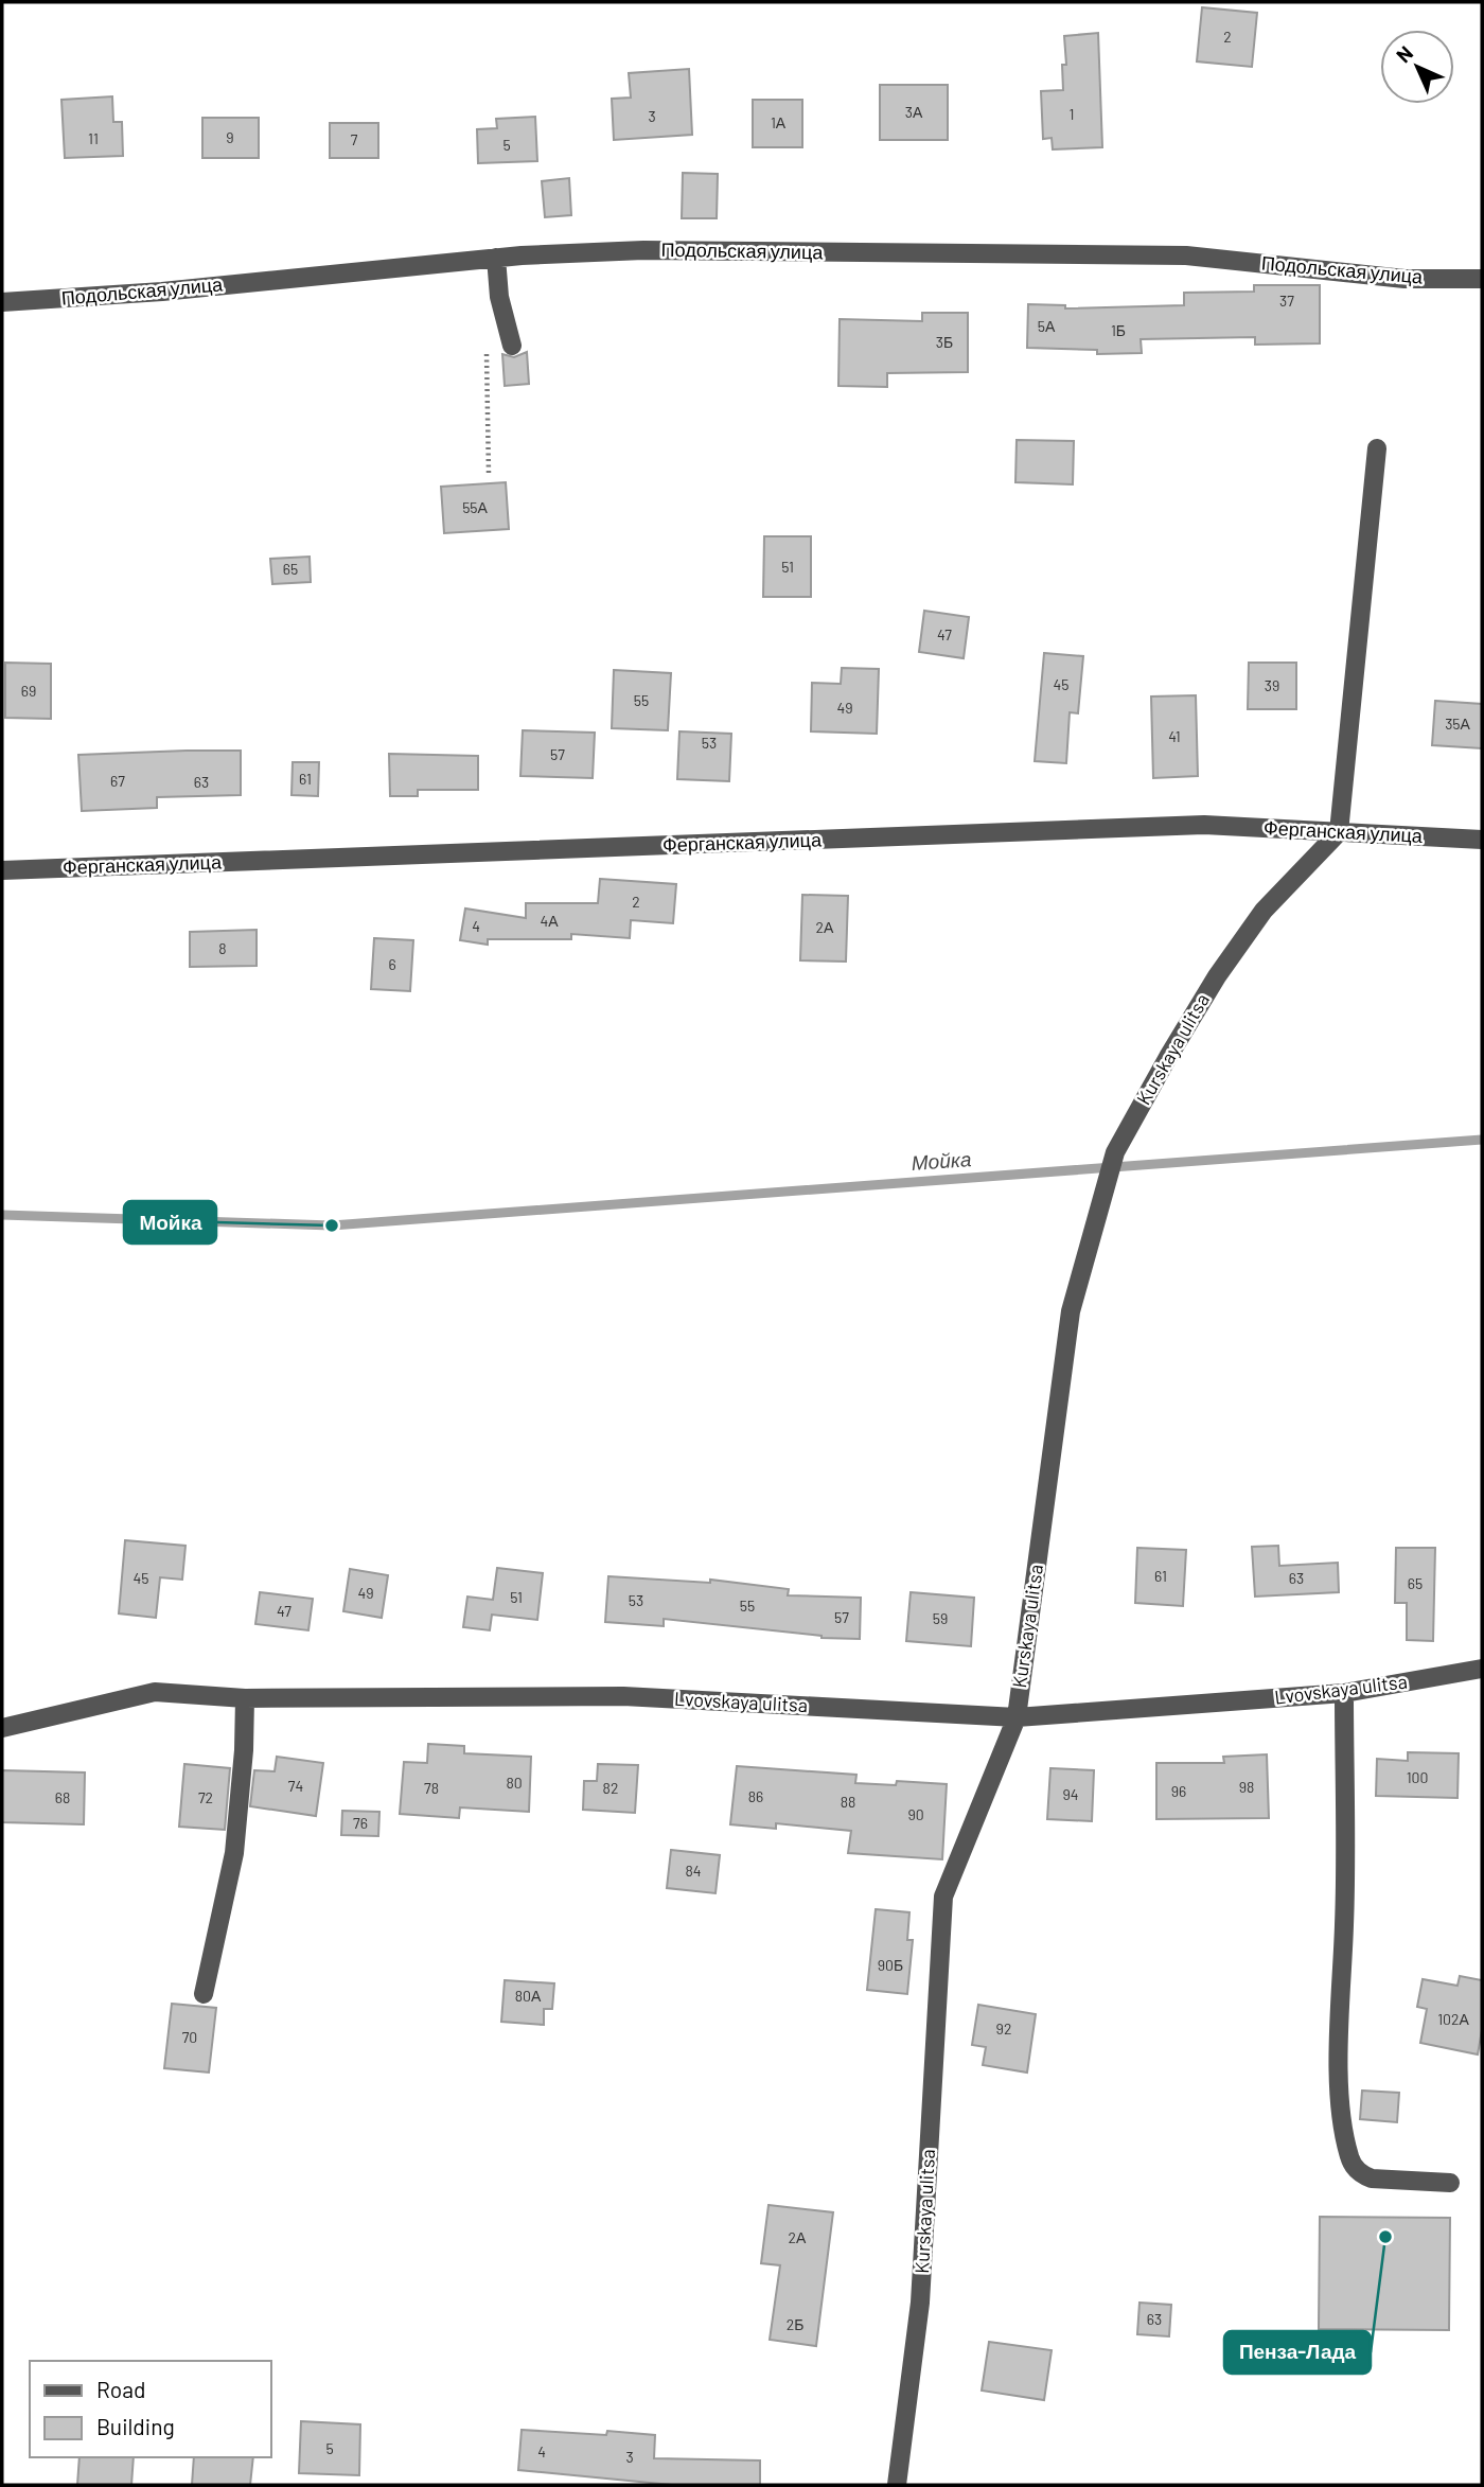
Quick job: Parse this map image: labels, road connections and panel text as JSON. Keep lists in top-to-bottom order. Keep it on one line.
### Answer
{"streets":{"street":["Подольская улица","Ферганская улица","Kurskaya ulitsa","Lvovskaya ulitsa"]},"crossings":[["Ферганская улица","Kurskaya ulitsa"],["Kurskaya ulitsa","Lvovskaya ulitsa"]],"water":["Мойка"],"places":["Мойка","Пенза-Лада"],"house_numbers":["2","3А","1","3","1А","9","11","7","5","37","5А","1Б","3Б","55А","51","65","47","45","39","69","55","49","35А","41","53","57","61","67","63","2","4А","4","2А","8","6","61","45","63","65","49","51","53","55","47","57","59","100","80","74","98","78","82","96","94","86","68","72","88","90","76","84","90Б","80А","102А","92","70","2А","63","2Б","5","4","3"],"legend":["Road","Building"],"north":"top left"}
